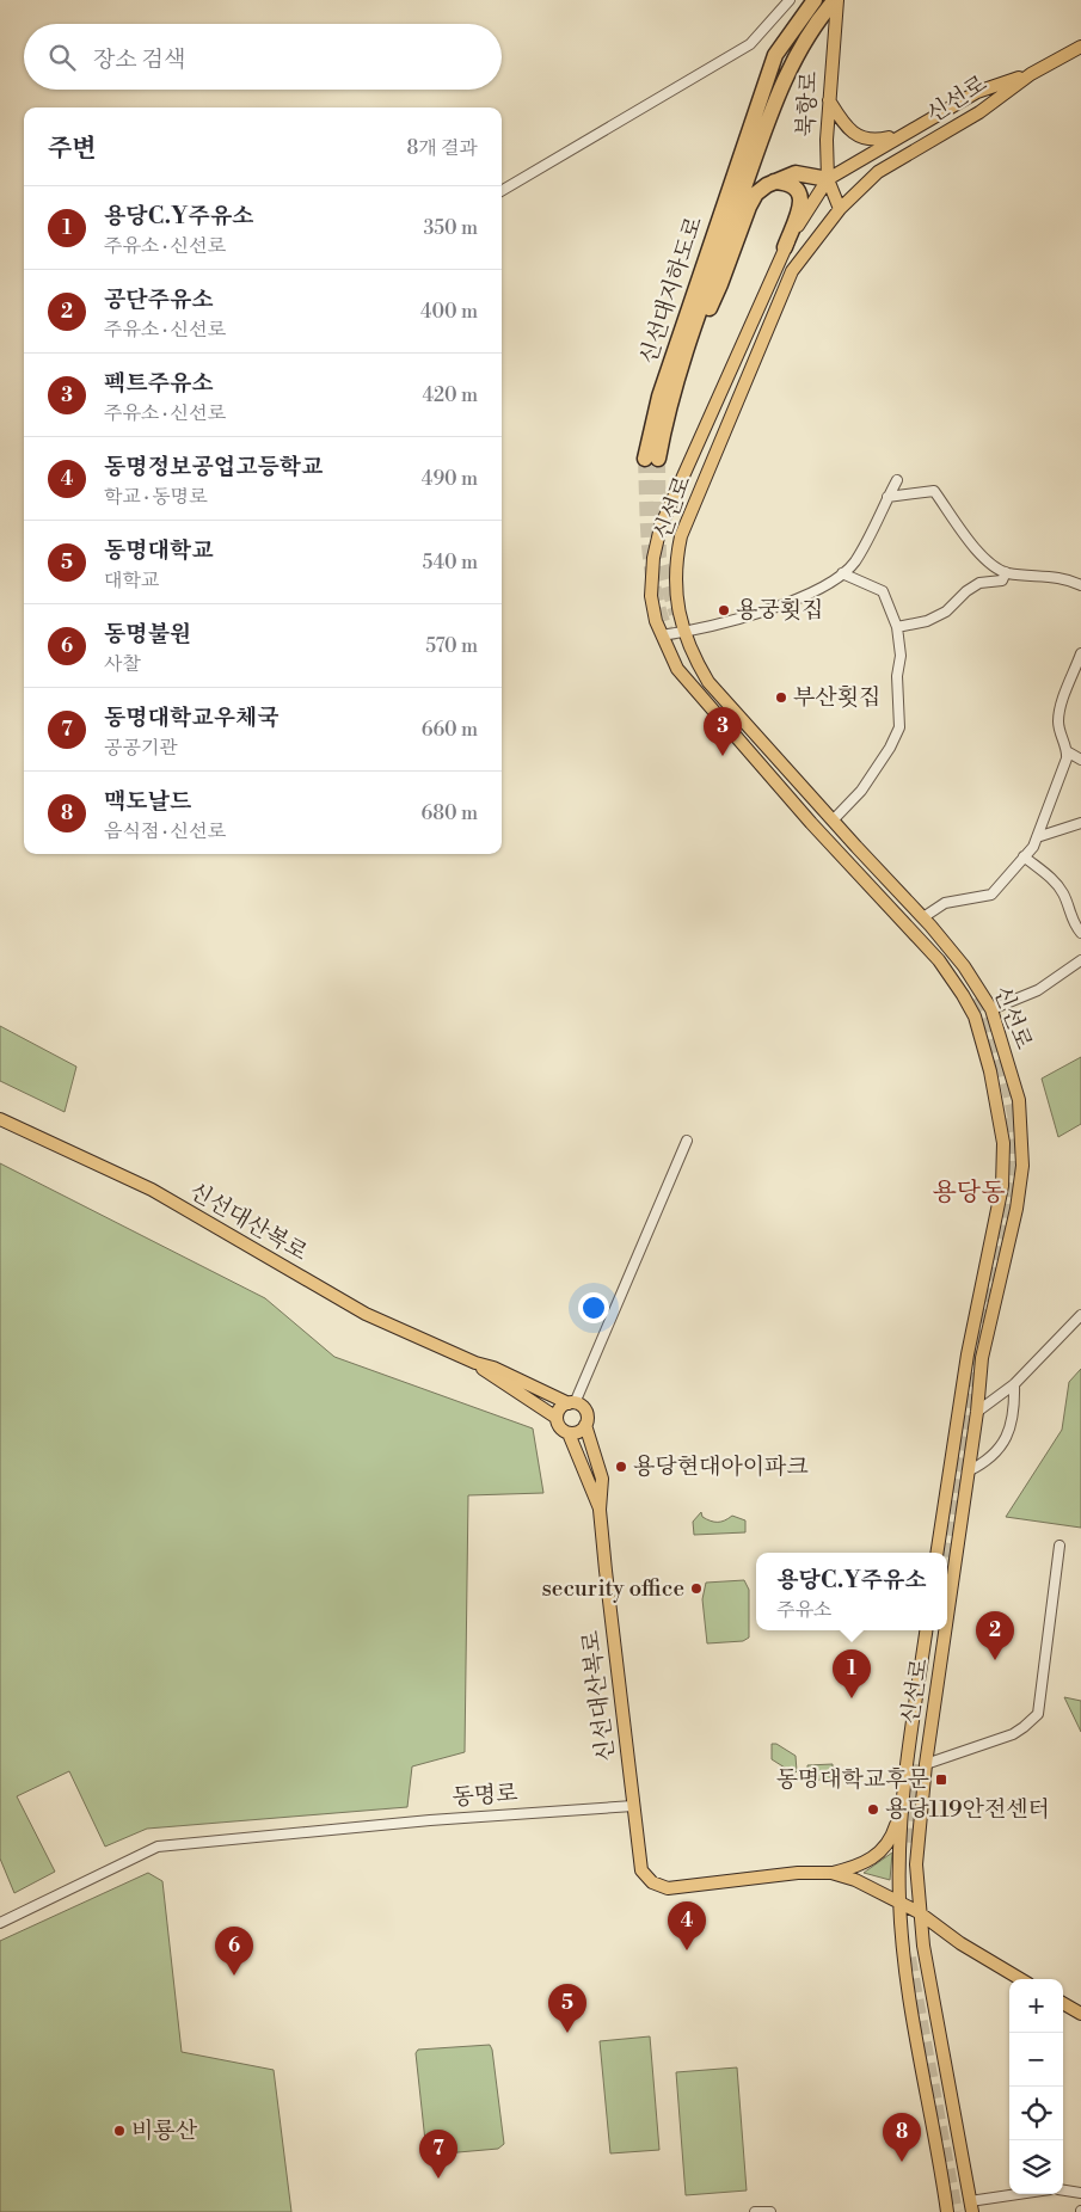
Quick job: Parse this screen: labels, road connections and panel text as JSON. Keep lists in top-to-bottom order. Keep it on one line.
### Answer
{"streets":{"highway":["신선대지하도로"],"main road":["신선로","북항로","신선대산복로"],"street":["동명로"]},"crossings":[["신선로","북항로"],["신선대산복로","동명로"]],"districts":["용당동"],"places":{"other":["용궁횟집","부산횟집","용당현대아이파크","security office","용당119안전센터","비룡산"],"transit":["동명대학교후문"]},"page":{"search":"장소 검색","heading":["주변","8개 결과"],"list":[{"mark":"1","name":"용당C.Y주유소","note":"주유소 · 신선로","value":"350 m"},{"mark":"2","name":"공단주유소","note":"주유소 · 신선로","value":"400 m"},{"mark":"3","name":"펙트주유소","note":"주유소 · 신선로","value":"420 m"},{"mark":"4","name":"동명정보공업고등학교","note":"학교 · 동명로","value":"490 m"},{"mark":"5","name":"동명대학교","note":"대학교","value":"540 m"},{"mark":"6","name":"동명불원","note":"사찰","value":"570 m"},{"mark":"7","name":"동명대학교우체국","note":"공공기관","value":"660 m"},{"mark":"8","name":"맥도날드","note":"음식점 · 신선로","value":"680 m"}],"pins":["3","2","1","4","6","5","8","7"],"popup":["용당C.Y주유소","주유소"],"map_buttons":["+","−"]}}
